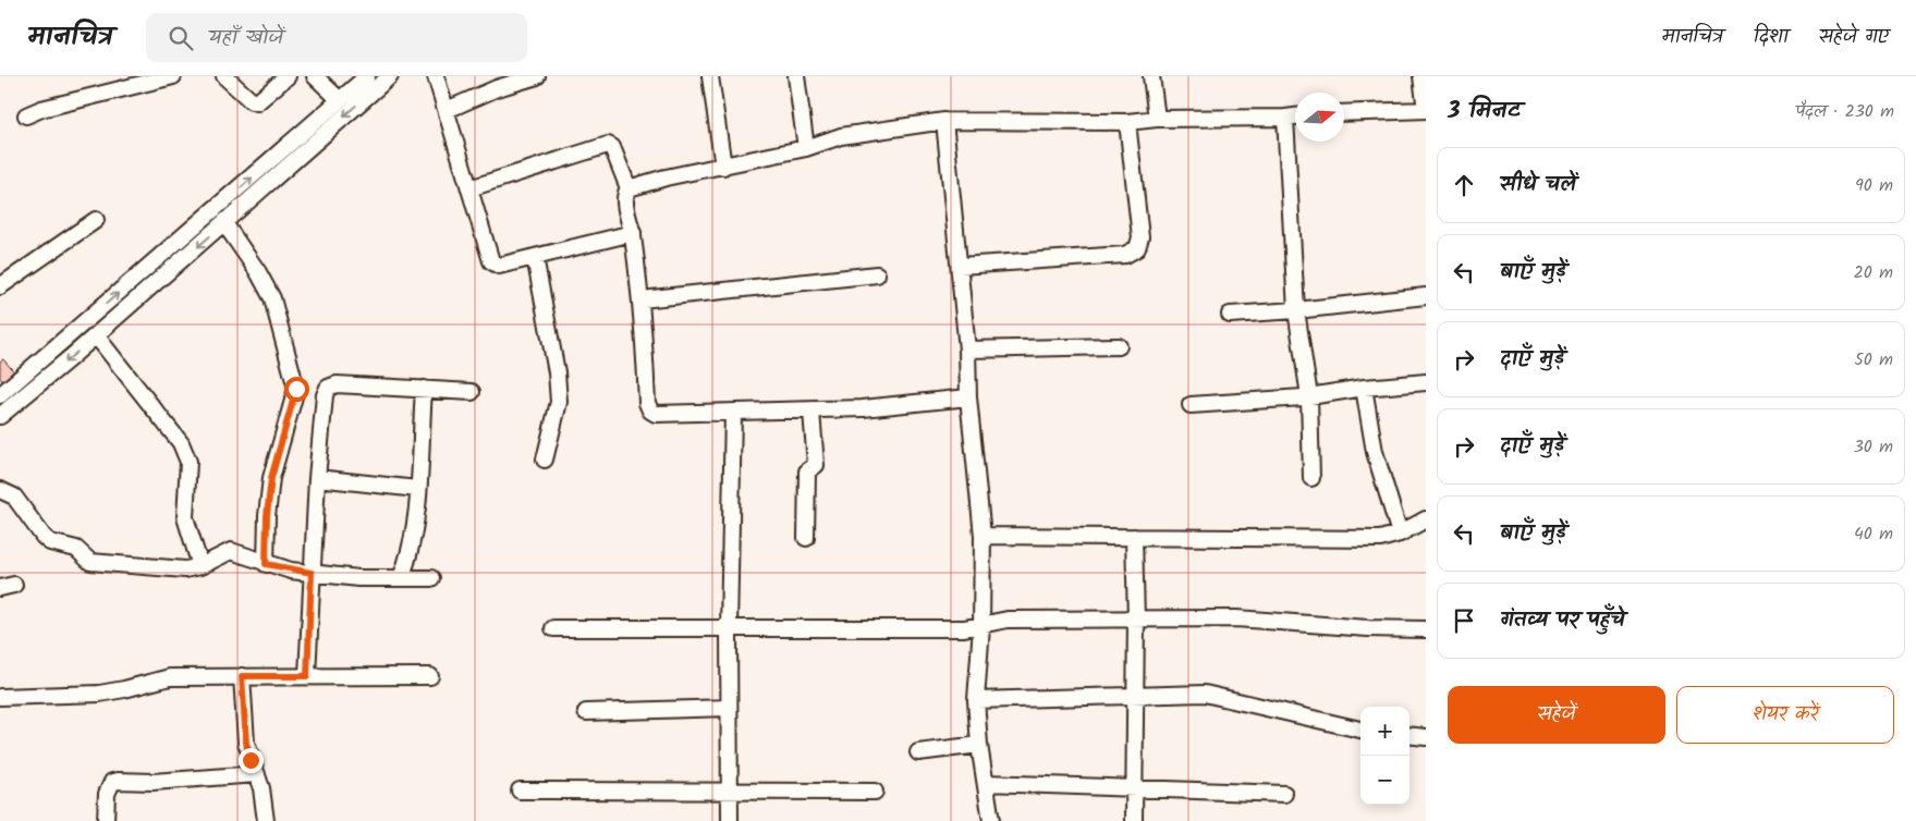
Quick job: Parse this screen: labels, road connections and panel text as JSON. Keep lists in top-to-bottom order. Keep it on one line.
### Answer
{"north":"right","page":{"header":"मानचित्र","search":"यहाँ खोजें","nav":["मानचित्र","दिशा","सहेजे गए"],"heading":["3 मिनट","पैदल · 230 m"],"list":[["सीधे चलें","90 m"],["बाएँ मुड़ें","20 m"],["दाएँ मुड़ें","50 m"],["दाएँ मुड़ें","30 m"],["बाएँ मुड़ें","40 m"],"गंतव्य पर पहुँचे"],"buttons":["सहेजें","शेयर करें"],"map_buttons":["+","−"]}}
